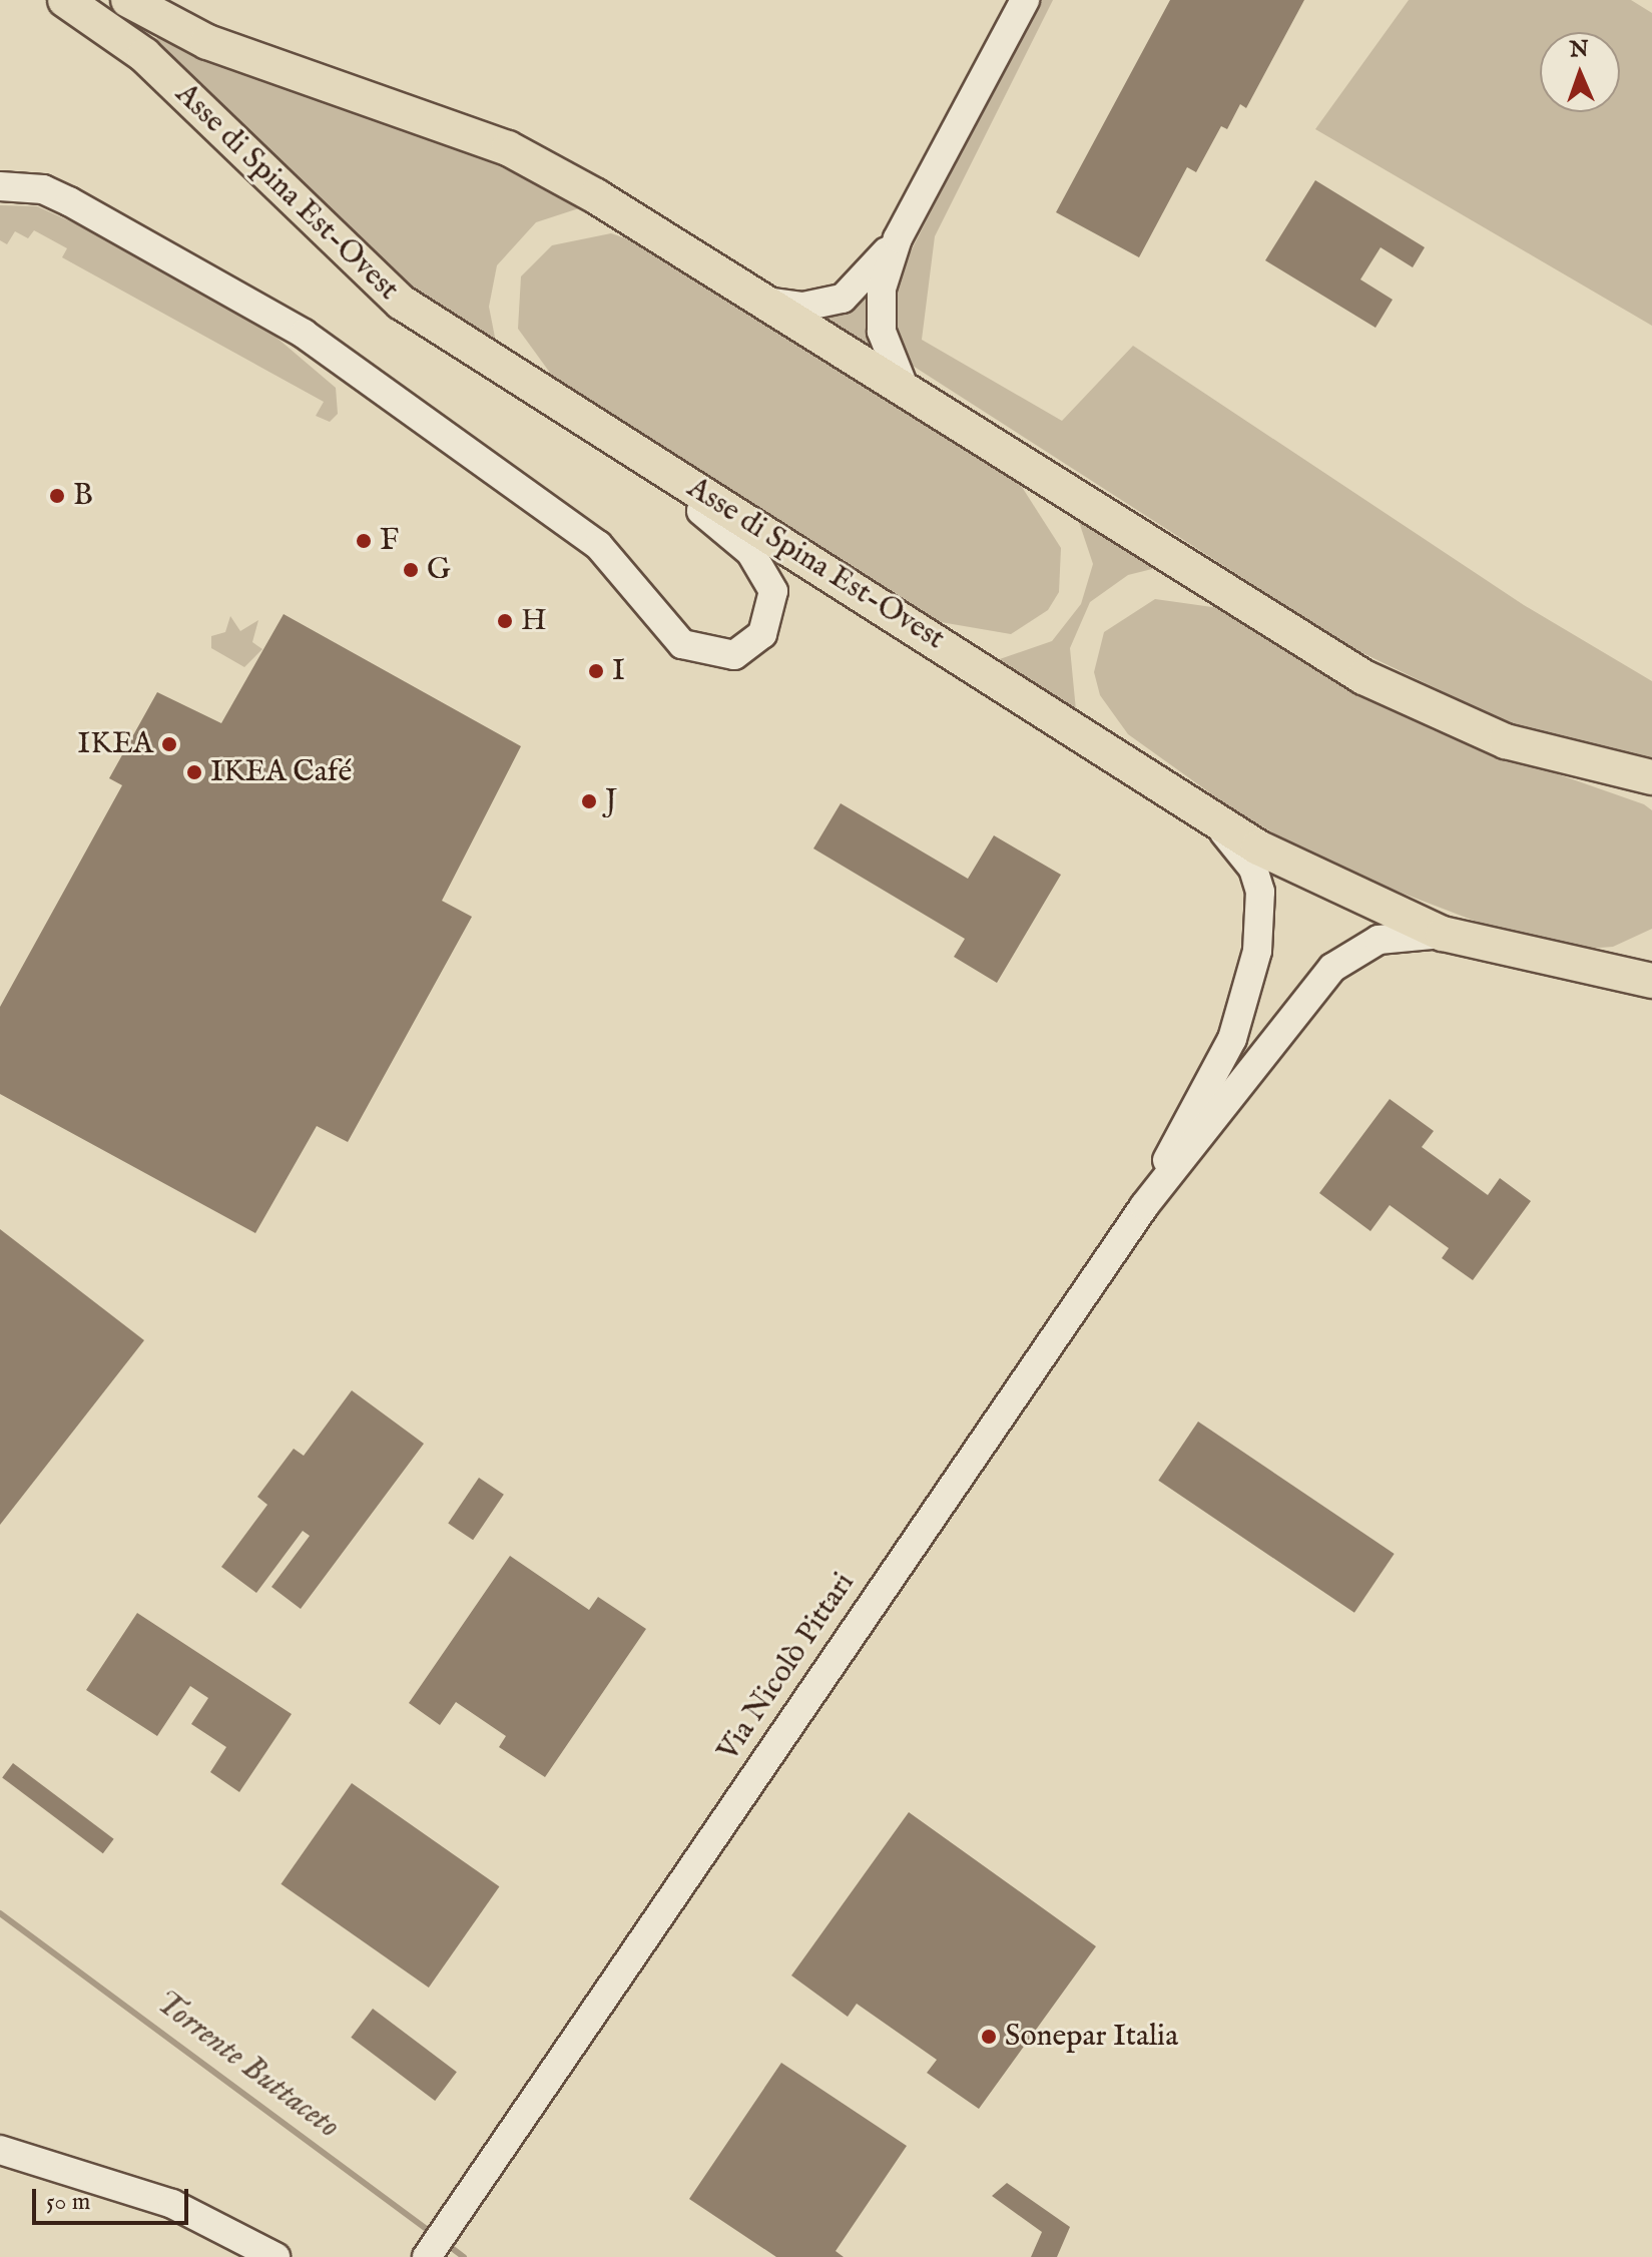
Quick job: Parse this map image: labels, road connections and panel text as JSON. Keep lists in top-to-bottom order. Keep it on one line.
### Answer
{"streets":{"main road":["Asse di Spina Est-Ovest"],"street":["Via Nicolò Pittari"]},"water":["Torrente Buttaceto"],"places":["B","F","G","H","I","IKEA","IKEA Café","J","Sonepar Italia"],"scale_bar":"50 m","north":"top"}
